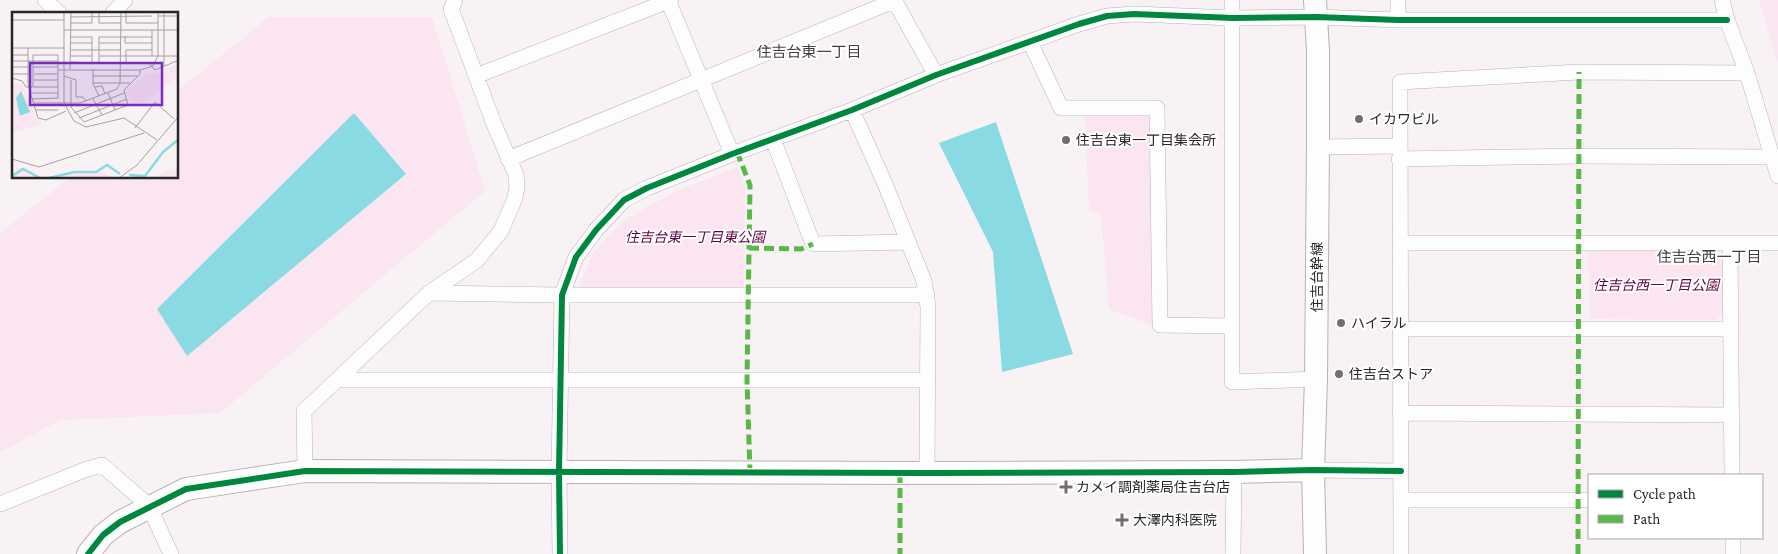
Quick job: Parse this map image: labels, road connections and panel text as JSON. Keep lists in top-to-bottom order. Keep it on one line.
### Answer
{"streets":{"street":["住吉台幹線"]},"districts":["住吉台東一丁目","住吉台西一丁目"],"parks":["住吉台東一丁目東公園","住吉台西一丁目公園"],"places":{"other":["イカワビル","住吉台東一丁目集会所","ハイラル","住吉台ストア"],"health":["カメイ調剤薬局住吉台店","大澤内科医院"]},"legend":["Cycle path","Path"]}
